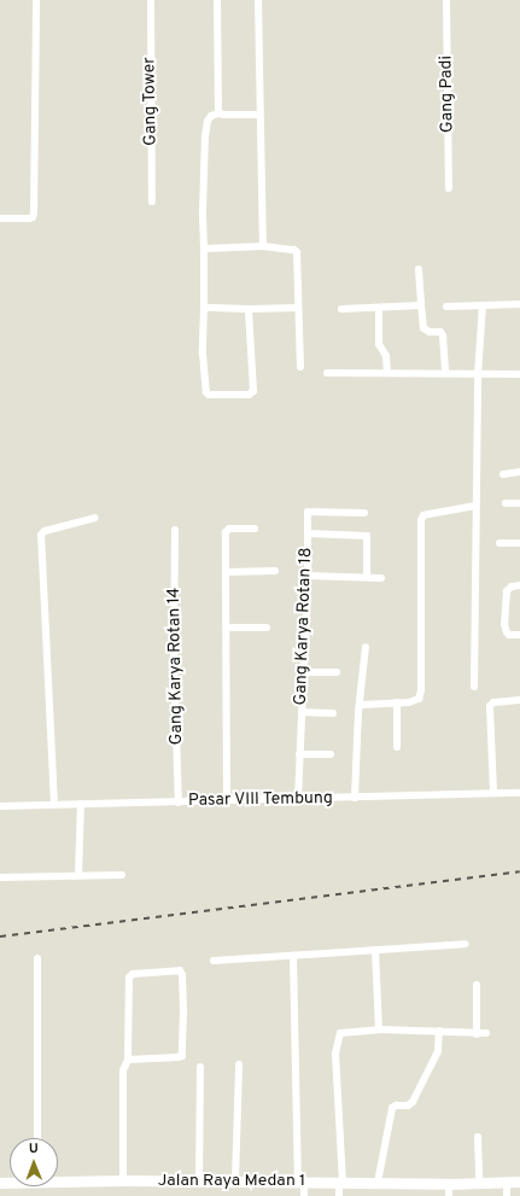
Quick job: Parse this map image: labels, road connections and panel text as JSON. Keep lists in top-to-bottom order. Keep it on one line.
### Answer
{"streets":{"street":["Gang Padi","Gang Tower","Gang Karya Rotan 18","Gang Karya Rotan 14","Pasar VIII Tembung","Jalan Raya Medan 1"]},"crossings":[["Gang Karya Rotan 18","Pasar VIII Tembung"],["Gang Karya Rotan 14","Pasar VIII Tembung"]],"north":"top"}
